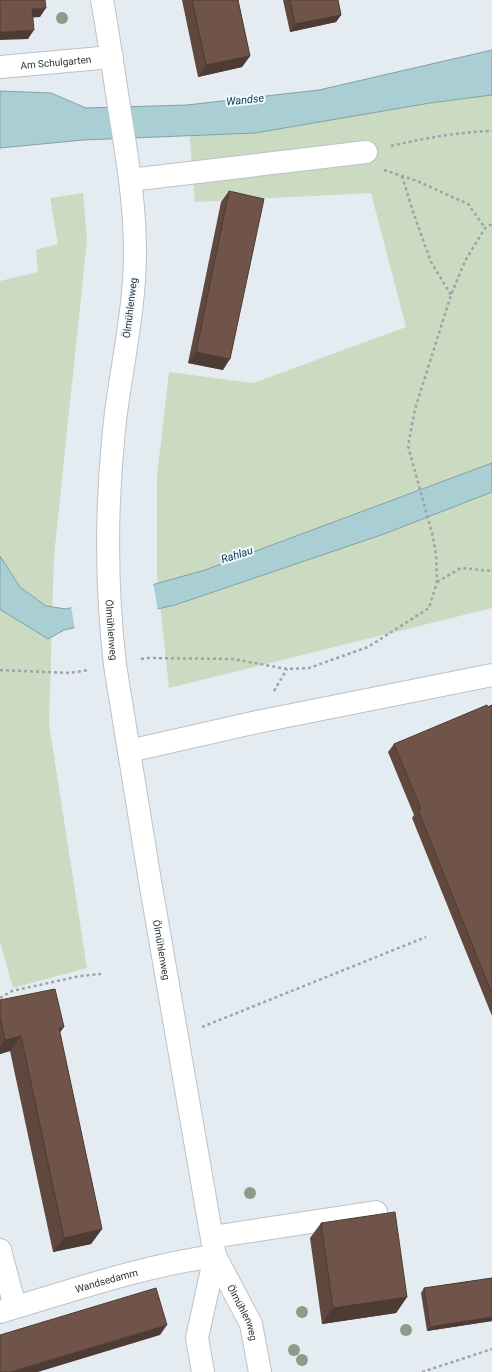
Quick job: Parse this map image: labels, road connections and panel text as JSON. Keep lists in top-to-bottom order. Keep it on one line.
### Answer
{"streets":{"main road":["Am Schulgarten","Ölmühlenweg","Wandsedamm"]},"crossings":[["Am Schulgarten","Ölmühlenweg"],["Ölmühlenweg","Wandsedamm"]],"water":["Wandse","Rahlau"]}
